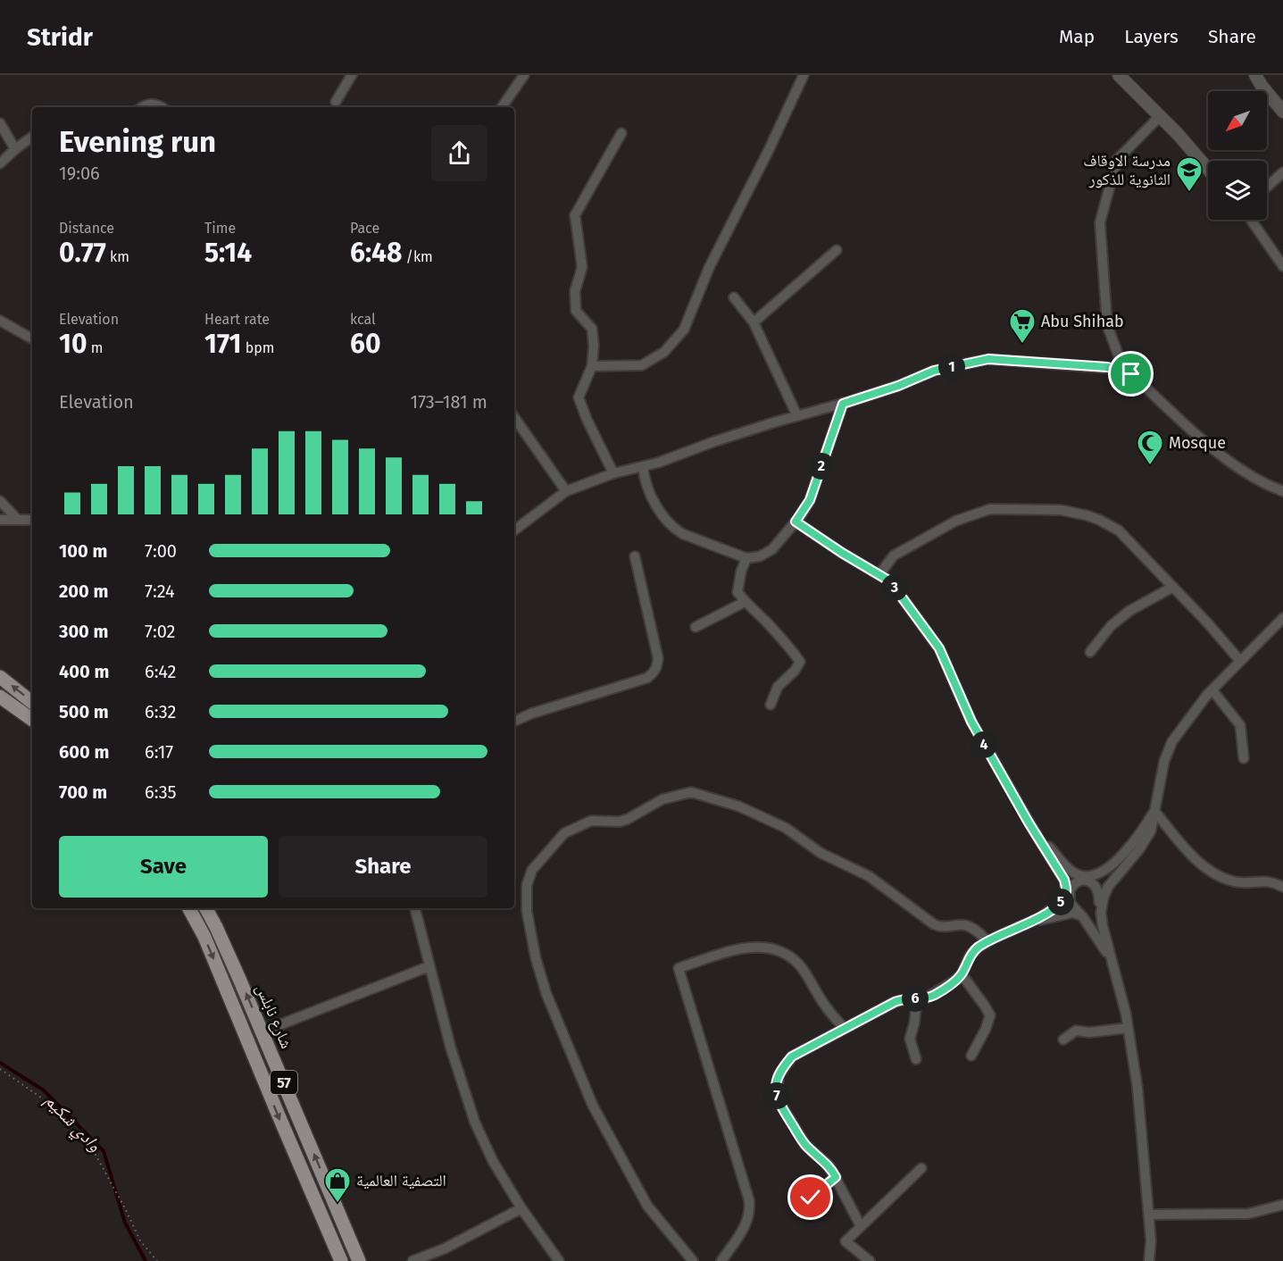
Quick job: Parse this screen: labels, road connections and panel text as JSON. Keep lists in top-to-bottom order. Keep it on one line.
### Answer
{"streets":{"main road":["شارع نابلس","57"]},"water":["وادي شكيم"],"places":{"school or university":["مدرسة الاوقاف الثانوية للذكور"],"supermarket":["Abu Shihab"],"mosque":["Mosque"],"shop":["التصفية العالمية"]},"north":"bottom left","page":{"header":"Stridr","nav":["Map","Layers","Share"],"heading":["Evening run","19:06"],"stats":[["Distance","0.77 km"],["Time","5:14"],["Pace","6:48 /km"],["Elevation","10 m"],["Heart rate","171 bpm"],["kcal","60"]],"pins":["1","2","3","4","5","6","7"],"chart":["Elevation","173–181 m"],"list":[{"name":"100 m","note":"7:00"},{"name":"200 m","note":"7:24"},{"name":"300 m","note":"7:02"},{"name":"400 m","note":"6:42"},{"name":"500 m","note":"6:32"},{"name":"600 m","note":"6:17"},{"name":"700 m","note":"6:35"}],"buttons":["Save","Share"]}}
